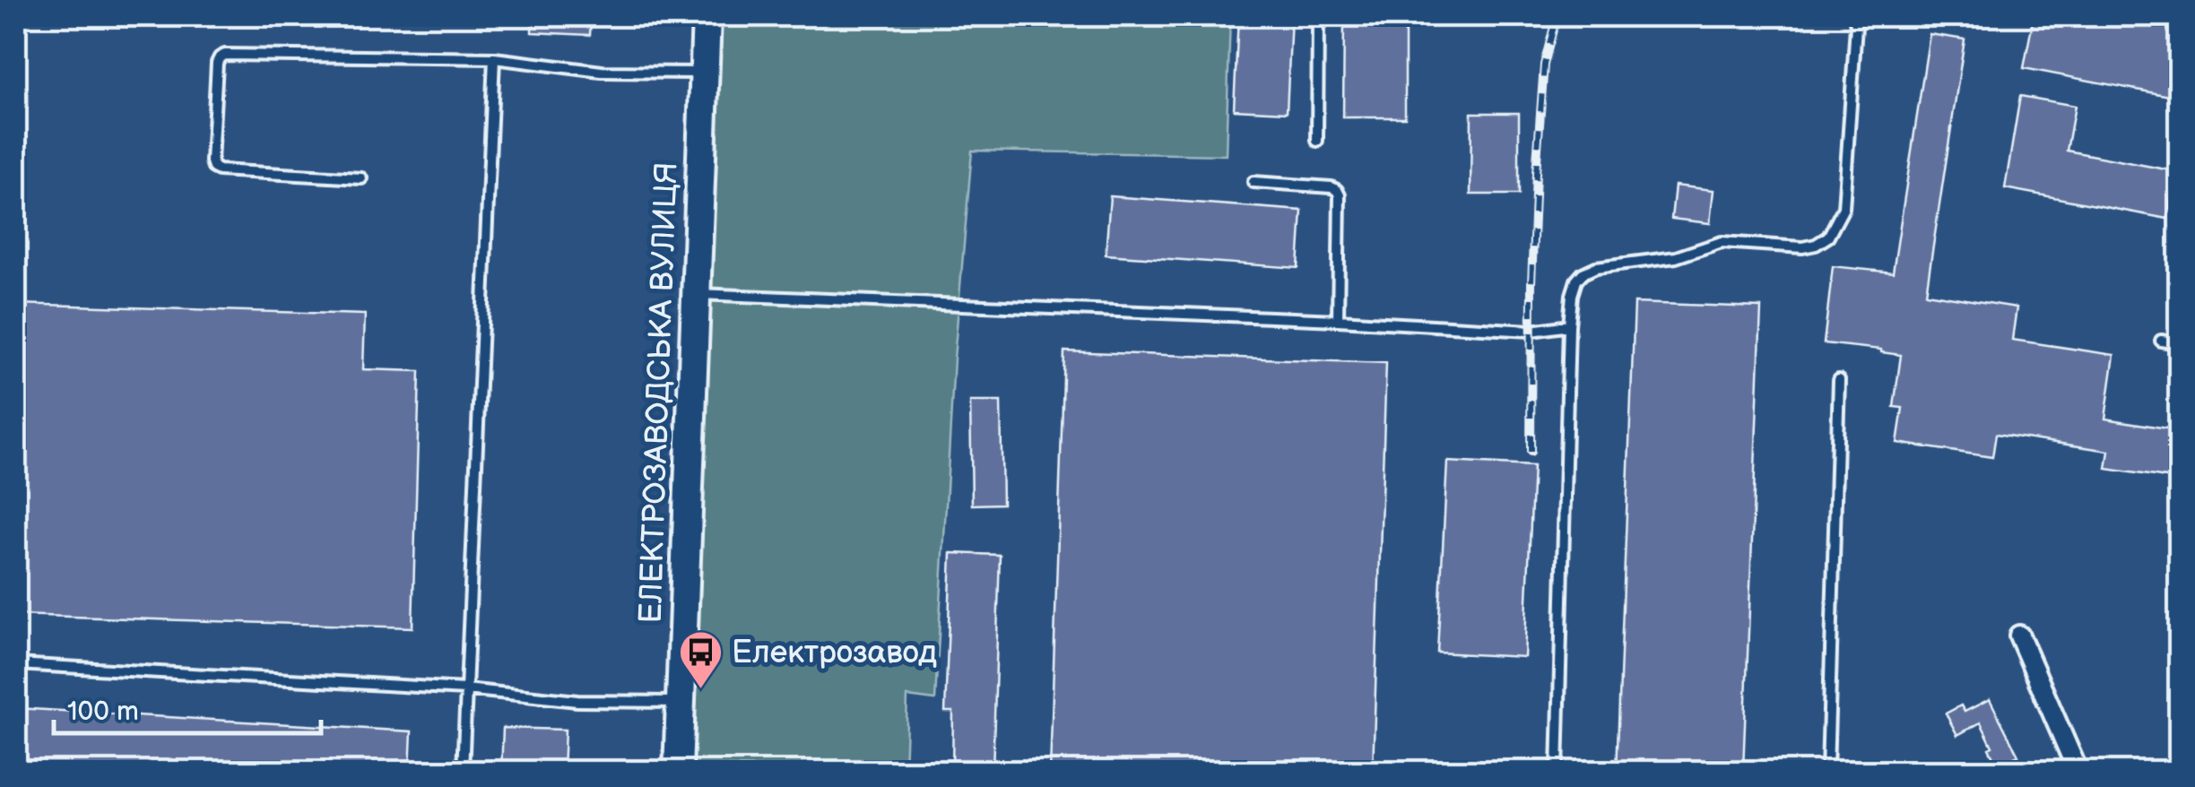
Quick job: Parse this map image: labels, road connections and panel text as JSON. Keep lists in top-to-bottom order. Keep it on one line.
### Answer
{"streets":{"main road":["ЕЛЕКТРОЗАВОДСЬКА ВУЛИЦЯ"]},"places":{"bus stop":["Електрозавод"]},"scale_bar":"100 m"}
